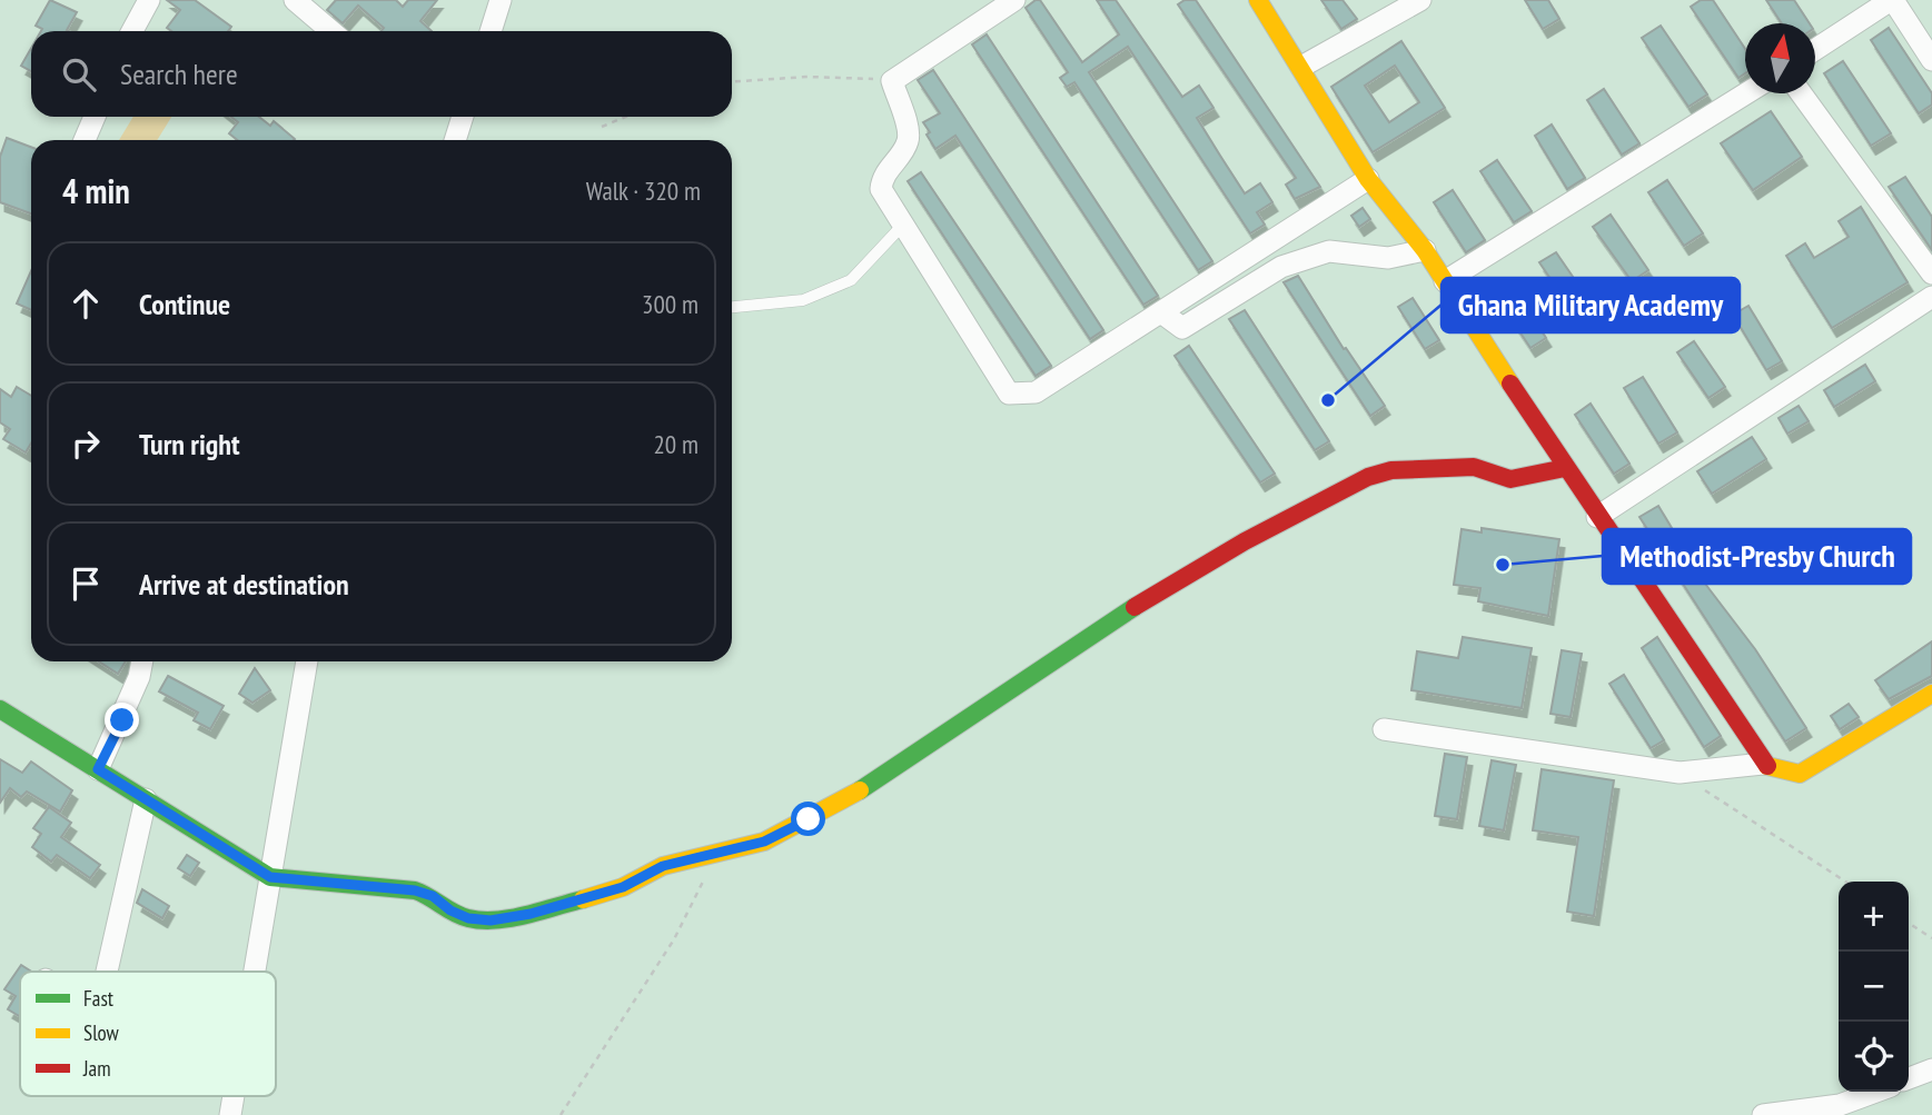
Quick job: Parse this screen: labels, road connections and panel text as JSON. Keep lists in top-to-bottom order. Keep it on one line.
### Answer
{"places":["Ghana Military Academy","Methodist-Presby Church"],"legend":["Fast","Slow","Jam"],"north":"top","page":{"search":"Search here","heading":["4 min","Walk · 320 m"],"list":[["Continue","300 m"],["Turn right","20 m"],"Arrive at destination"],"map_buttons":["+","−"]}}
